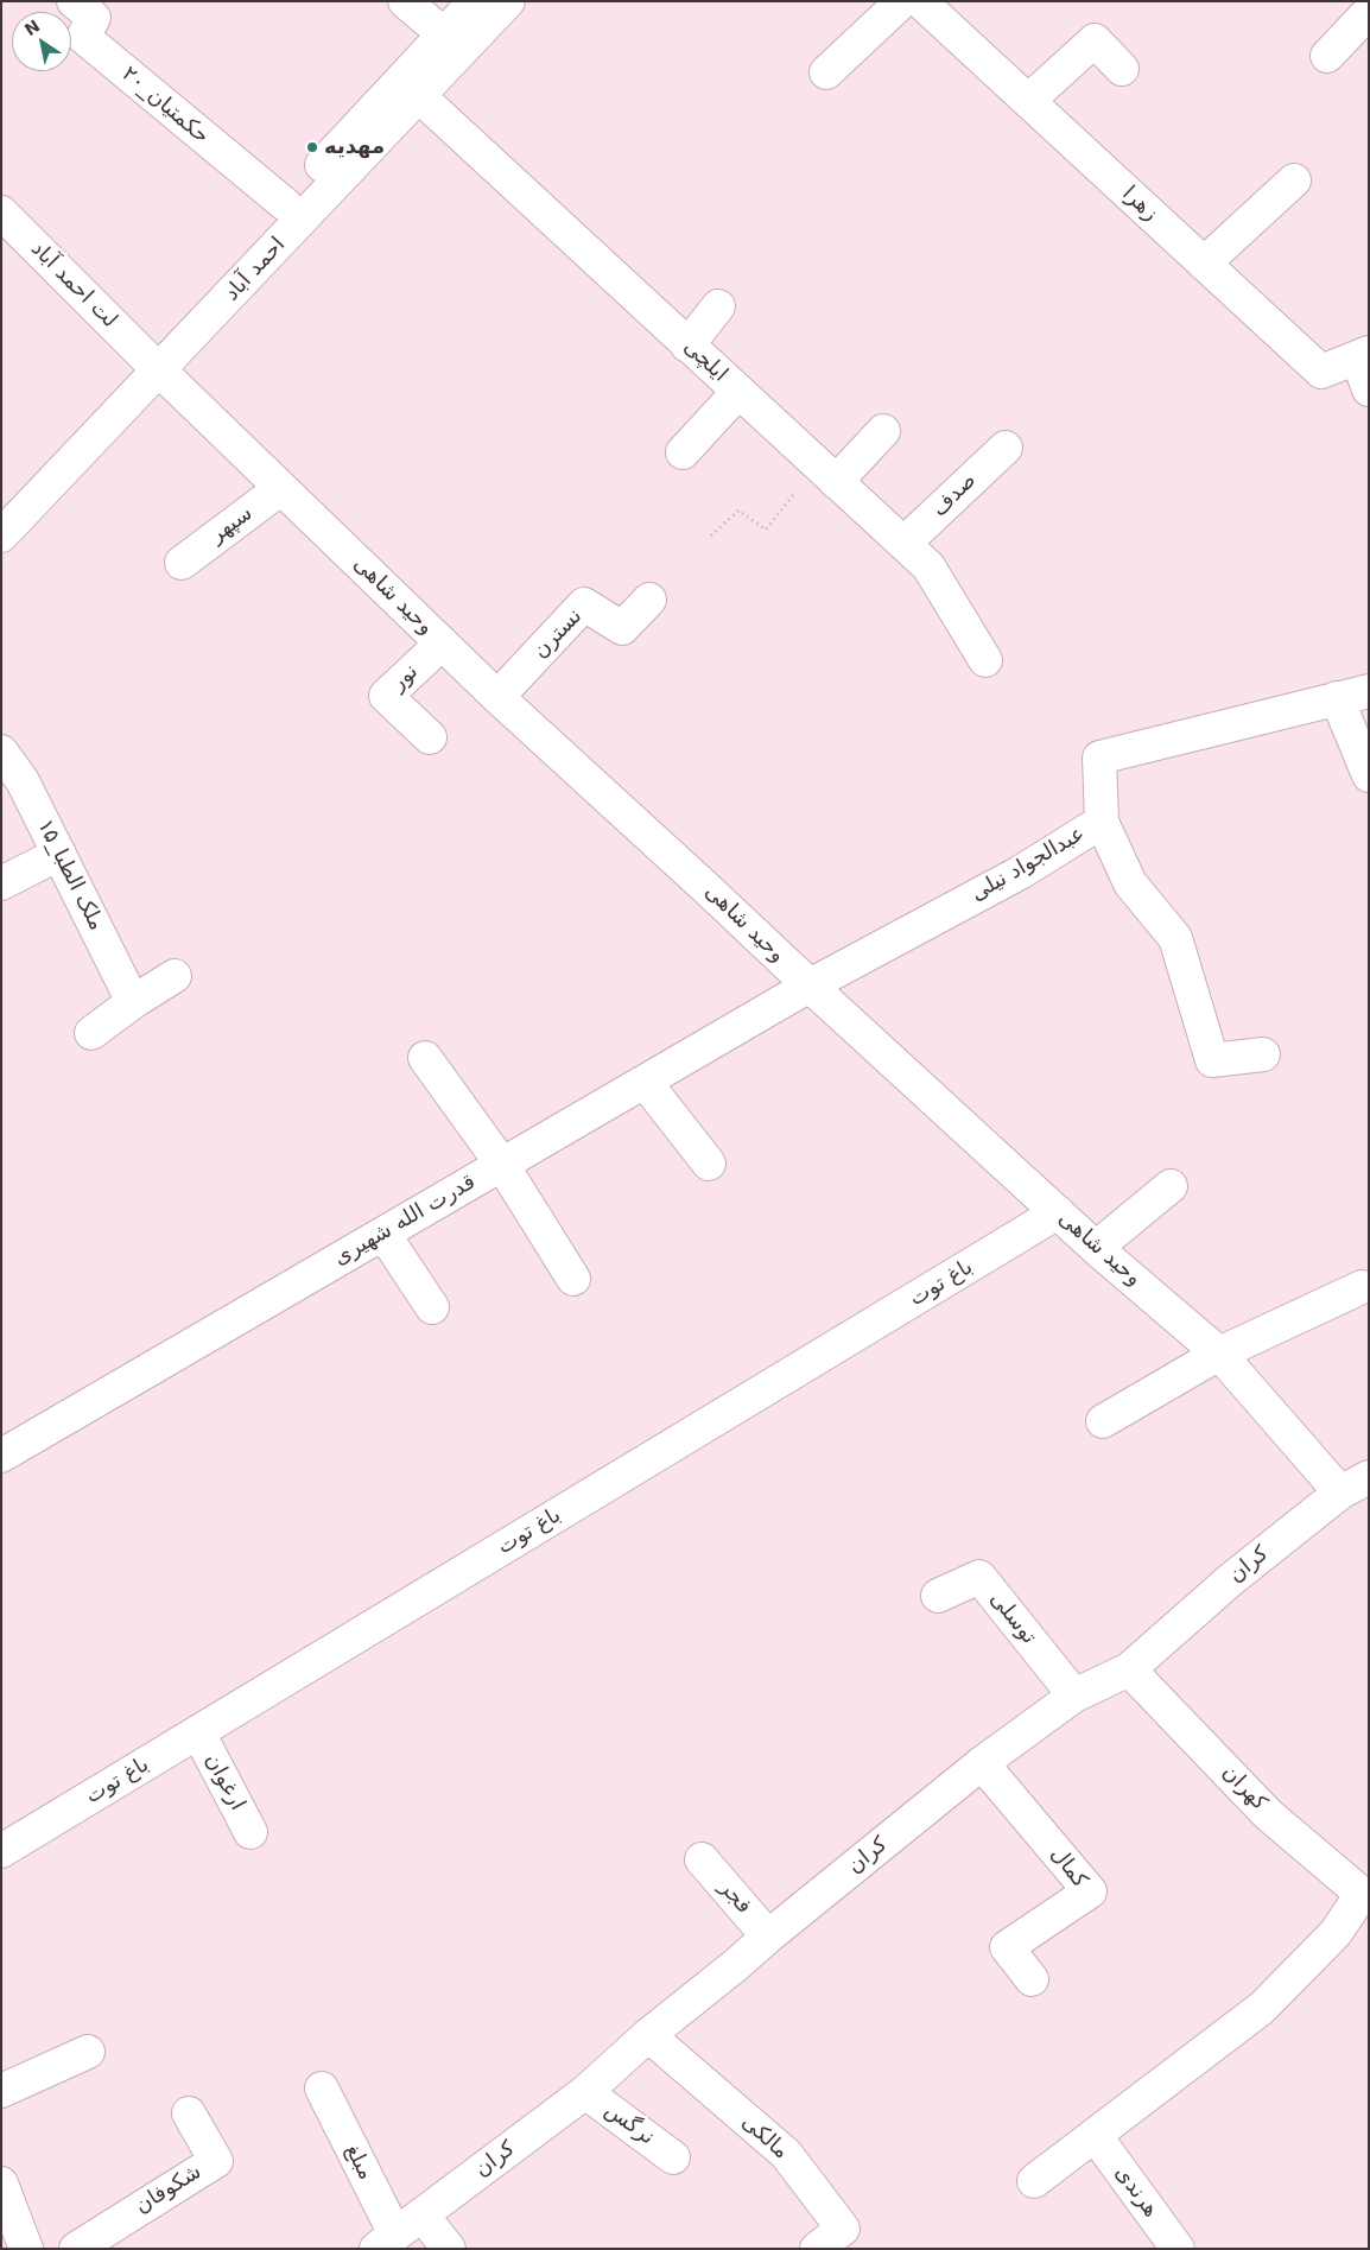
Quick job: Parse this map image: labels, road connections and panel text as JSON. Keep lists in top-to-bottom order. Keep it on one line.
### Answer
{"streets":{"street":["۲۰_حکمتیان","زهرا","احمد آباد","لت احمد آباد","ایلچی","صدف","سپهر","وحید شاهی","نسترن","نور","عبدالجواد نیلی","۱۵_ملک الطبا","قدرت الله شهیری","باغ توت","کران","توسلی","ارغوان","کهران","کمال","فجر","نرگس","مالکی","مبلغ","شکوفان","هرندی"]},"crossings":[["۲۰_حکمتیان","احمد آباد"],["احمد آباد","لت احمد آباد"],["احمد آباد","ایلچی"],["احمد آباد","وحید شاهی"],["لت احمد آباد","وحید شاهی"],["ایلچی","صدف"],["سپهر","وحید شاهی"],["وحید شاهی","نسترن"],["وحید شاهی","نور"],["وحید شاهی","عبدالجواد نیلی"],["وحید شاهی","قدرت الله شهیری"],["وحید شاهی","باغ توت"],["وحید شاهی","کران"],["عبدالجواد نیلی","قدرت الله شهیری"],["باغ توت","ارغوان"],["کران","توسلی"],["کران","کهران"],["کران","کمال"],["کران","فجر"],["کران","نرگس"],["کران","مالکی"],["کران","مبلغ"]],"places":["مهدیه"],"north":"top left"}
